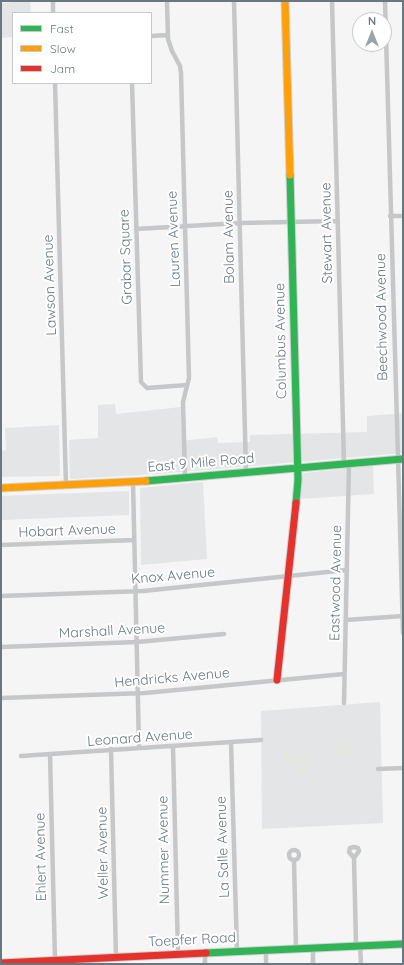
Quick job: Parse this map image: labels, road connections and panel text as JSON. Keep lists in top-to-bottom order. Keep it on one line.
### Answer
{"streets":{"street":["Stewart Avenue","Bolam Avenue","Lauren Avenue","Grabar Square","Lawson Avenue","Beechwood Avenue","Columbus Avenue","East 9 Mile Road","Hobart Avenue","Knox Avenue","Eastwood Avenue","Marshall Avenue","Hendricks Avenue","Leonard Avenue","La Salle Avenue","Nummer Avenue","Weller Avenue","Ehlert Avenue","Toepfer Road"]},"crossings":[["Stewart Avenue","East 9 Mile Road"],["Stewart Avenue","Eastwood Avenue"],["Bolam Avenue","East 9 Mile Road"],["Lauren Avenue","Grabar Square"],["Lauren Avenue","East 9 Mile Road"],["Lawson Avenue","East 9 Mile Road"],["Beechwood Avenue","East 9 Mile Road"],["Columbus Avenue","East 9 Mile Road"],["Columbus Avenue","Knox Avenue"],["Columbus Avenue","Hendricks Avenue"],["East 9 Mile Road","Eastwood Avenue"],["Knox Avenue","Eastwood Avenue"],["Eastwood Avenue","Hendricks Avenue"],["Leonard Avenue","La Salle Avenue"],["Leonard Avenue","Nummer Avenue"],["Leonard Avenue","Weller Avenue"],["Leonard Avenue","Ehlert Avenue"],["La Salle Avenue","Toepfer Road"],["Nummer Avenue","Toepfer Road"],["Weller Avenue","Toepfer Road"],["Ehlert Avenue","Toepfer Road"]],"legend":["Fast","Slow","Jam"],"north":"top"}
